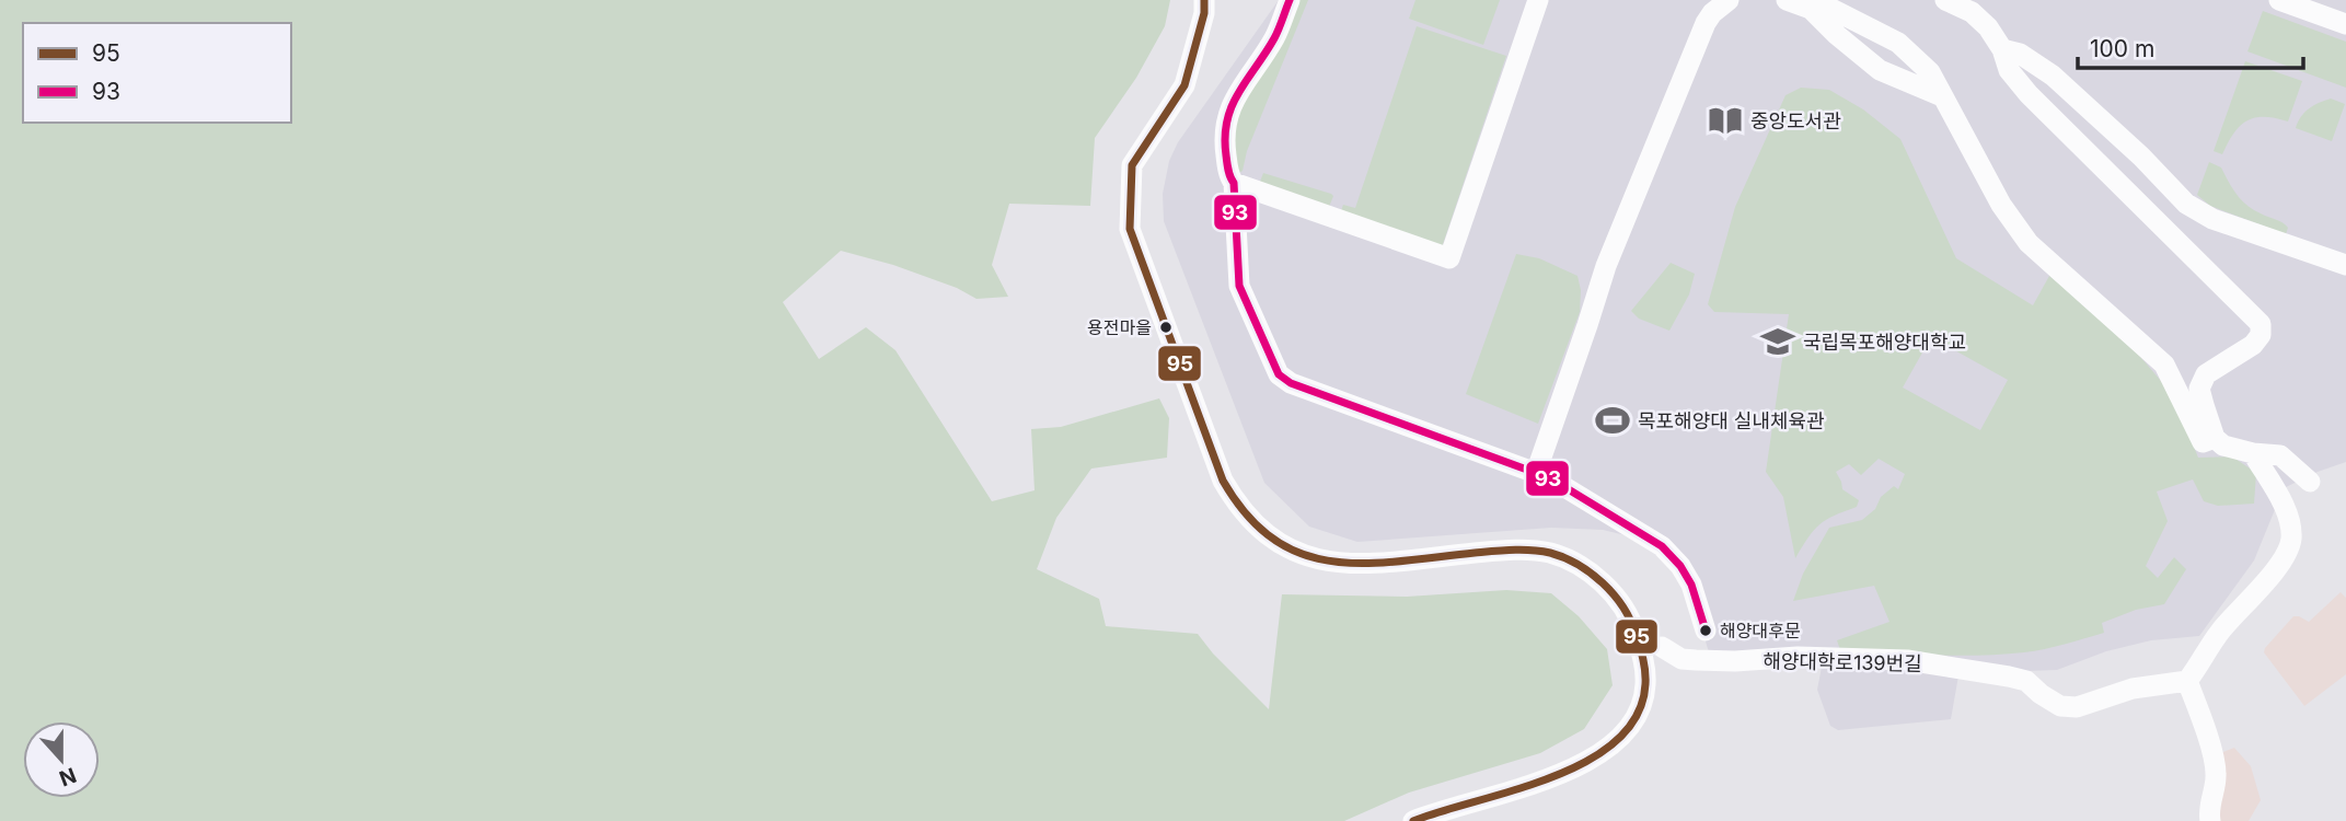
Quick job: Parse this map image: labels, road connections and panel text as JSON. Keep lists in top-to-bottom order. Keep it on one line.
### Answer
{"streets":{"street":["해양대학로139번길"]},"places":{"library":["중앙도서관"],"other":["용전마을","해양대후문"],"school or university":["국립목포해양대학교"],"sports":["목포해양대 실내체육관"]},"lines":["transit line 95","transit line 93"],"legend":["95","93"],"scale_bar":"100 m","north":"bottom"}
